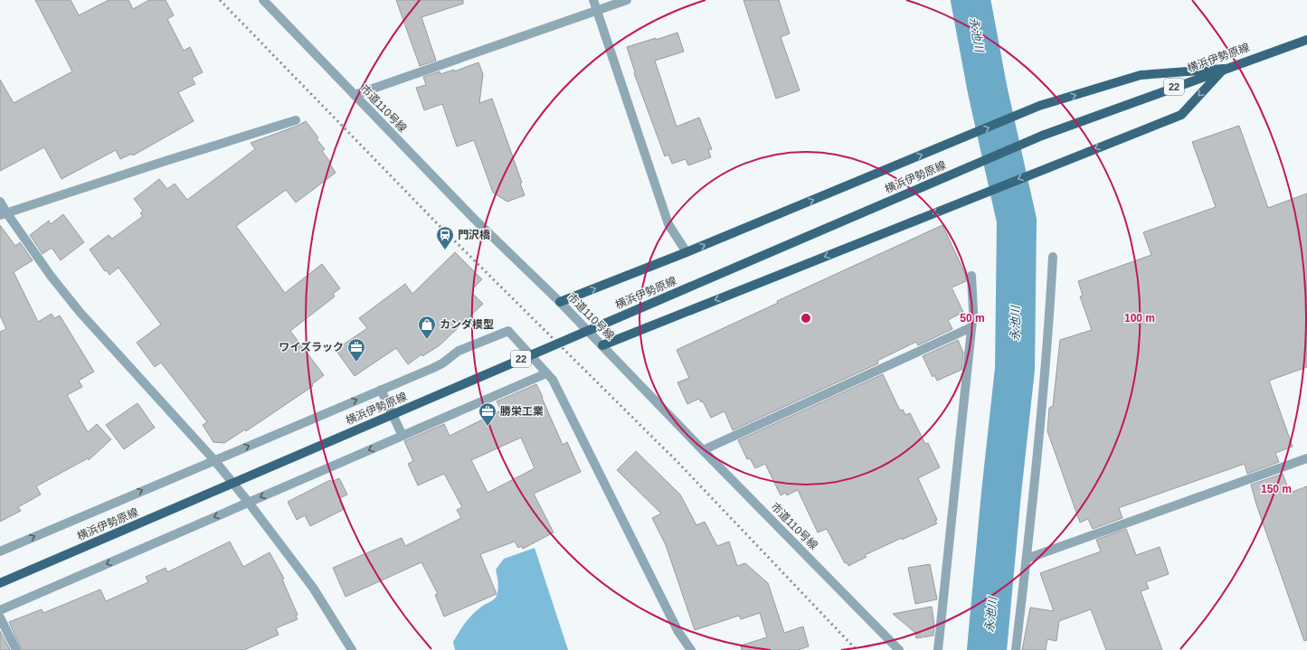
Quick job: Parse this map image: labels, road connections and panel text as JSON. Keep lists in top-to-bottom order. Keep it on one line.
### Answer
{"streets":{"main road":["横浜伊勢原線","22"],"street":["市道110号線"]},"water":["永池川"],"places":{"station":["門沢橋"],"shop":["カンダ模型"],"office":["ワイズラック","勝栄工業"]},"rings":["50 m","100 m","150 m"]}
